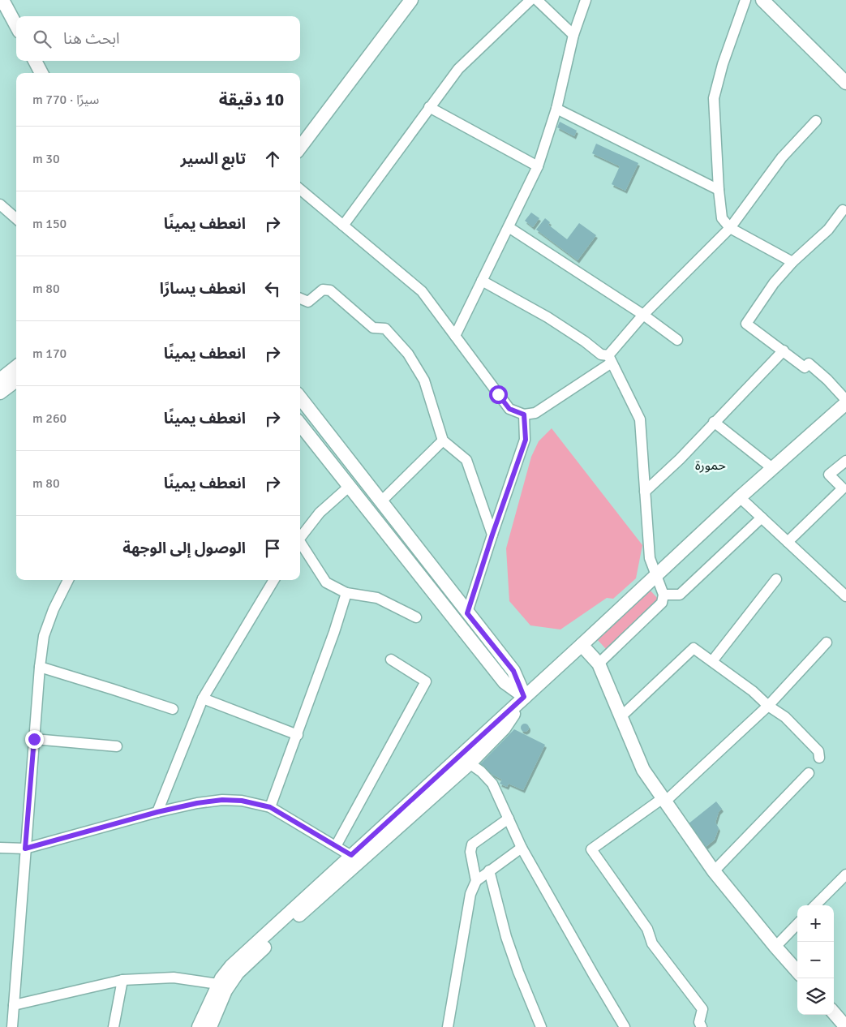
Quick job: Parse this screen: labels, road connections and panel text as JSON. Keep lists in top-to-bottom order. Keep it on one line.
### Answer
{"districts":["حمورة"],"page":{"search":"ابحث هنا","heading":["10 دقيقة","سيرًا · 770 m"],"list":[["تابع السير","30 m"],["انعطف يمينًا","150 m"],["انعطف يسارًا","80 m"],["انعطف يمينًا","170 m"],["انعطف يمينًا","260 m"],["انعطف يمينًا","80 m"],"الوصول إلى الوجهة"],"map_buttons":["+","−"]}}
